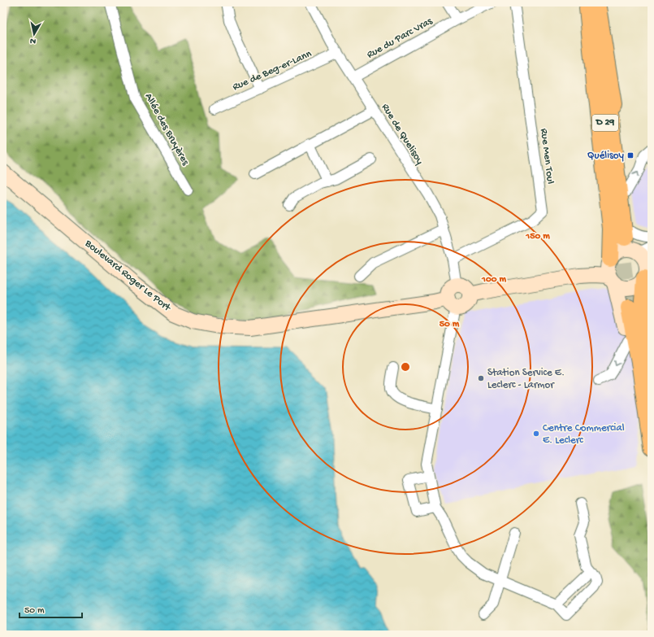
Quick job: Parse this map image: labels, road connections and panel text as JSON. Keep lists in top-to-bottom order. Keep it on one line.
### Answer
{"streets":{"main road":["D 29"],"street":["Rue du Parc Vras","Rue de Beg-er-Lann","Allée des Bruyères","Rue de Quelisoy","Rue Men Toul","Boulevard Roger Le Port"]},"crossings":[["Rue du Parc Vras","Rue de Quelisoy"],["Rue de Beg-er-Lann","Rue de Quelisoy"],["Rue de Quelisoy","Rue Men Toul"],["Rue de Quelisoy","Boulevard Roger Le Port"]],"places":{"transit":["Quélisoy"],"other":["Station Service E. Leclerc - Larmor","Centre Commercial E. Leclerc"]},"scale_bar":"50 m","north":"bottom","rings":["150 m","100 m","50 m"]}
